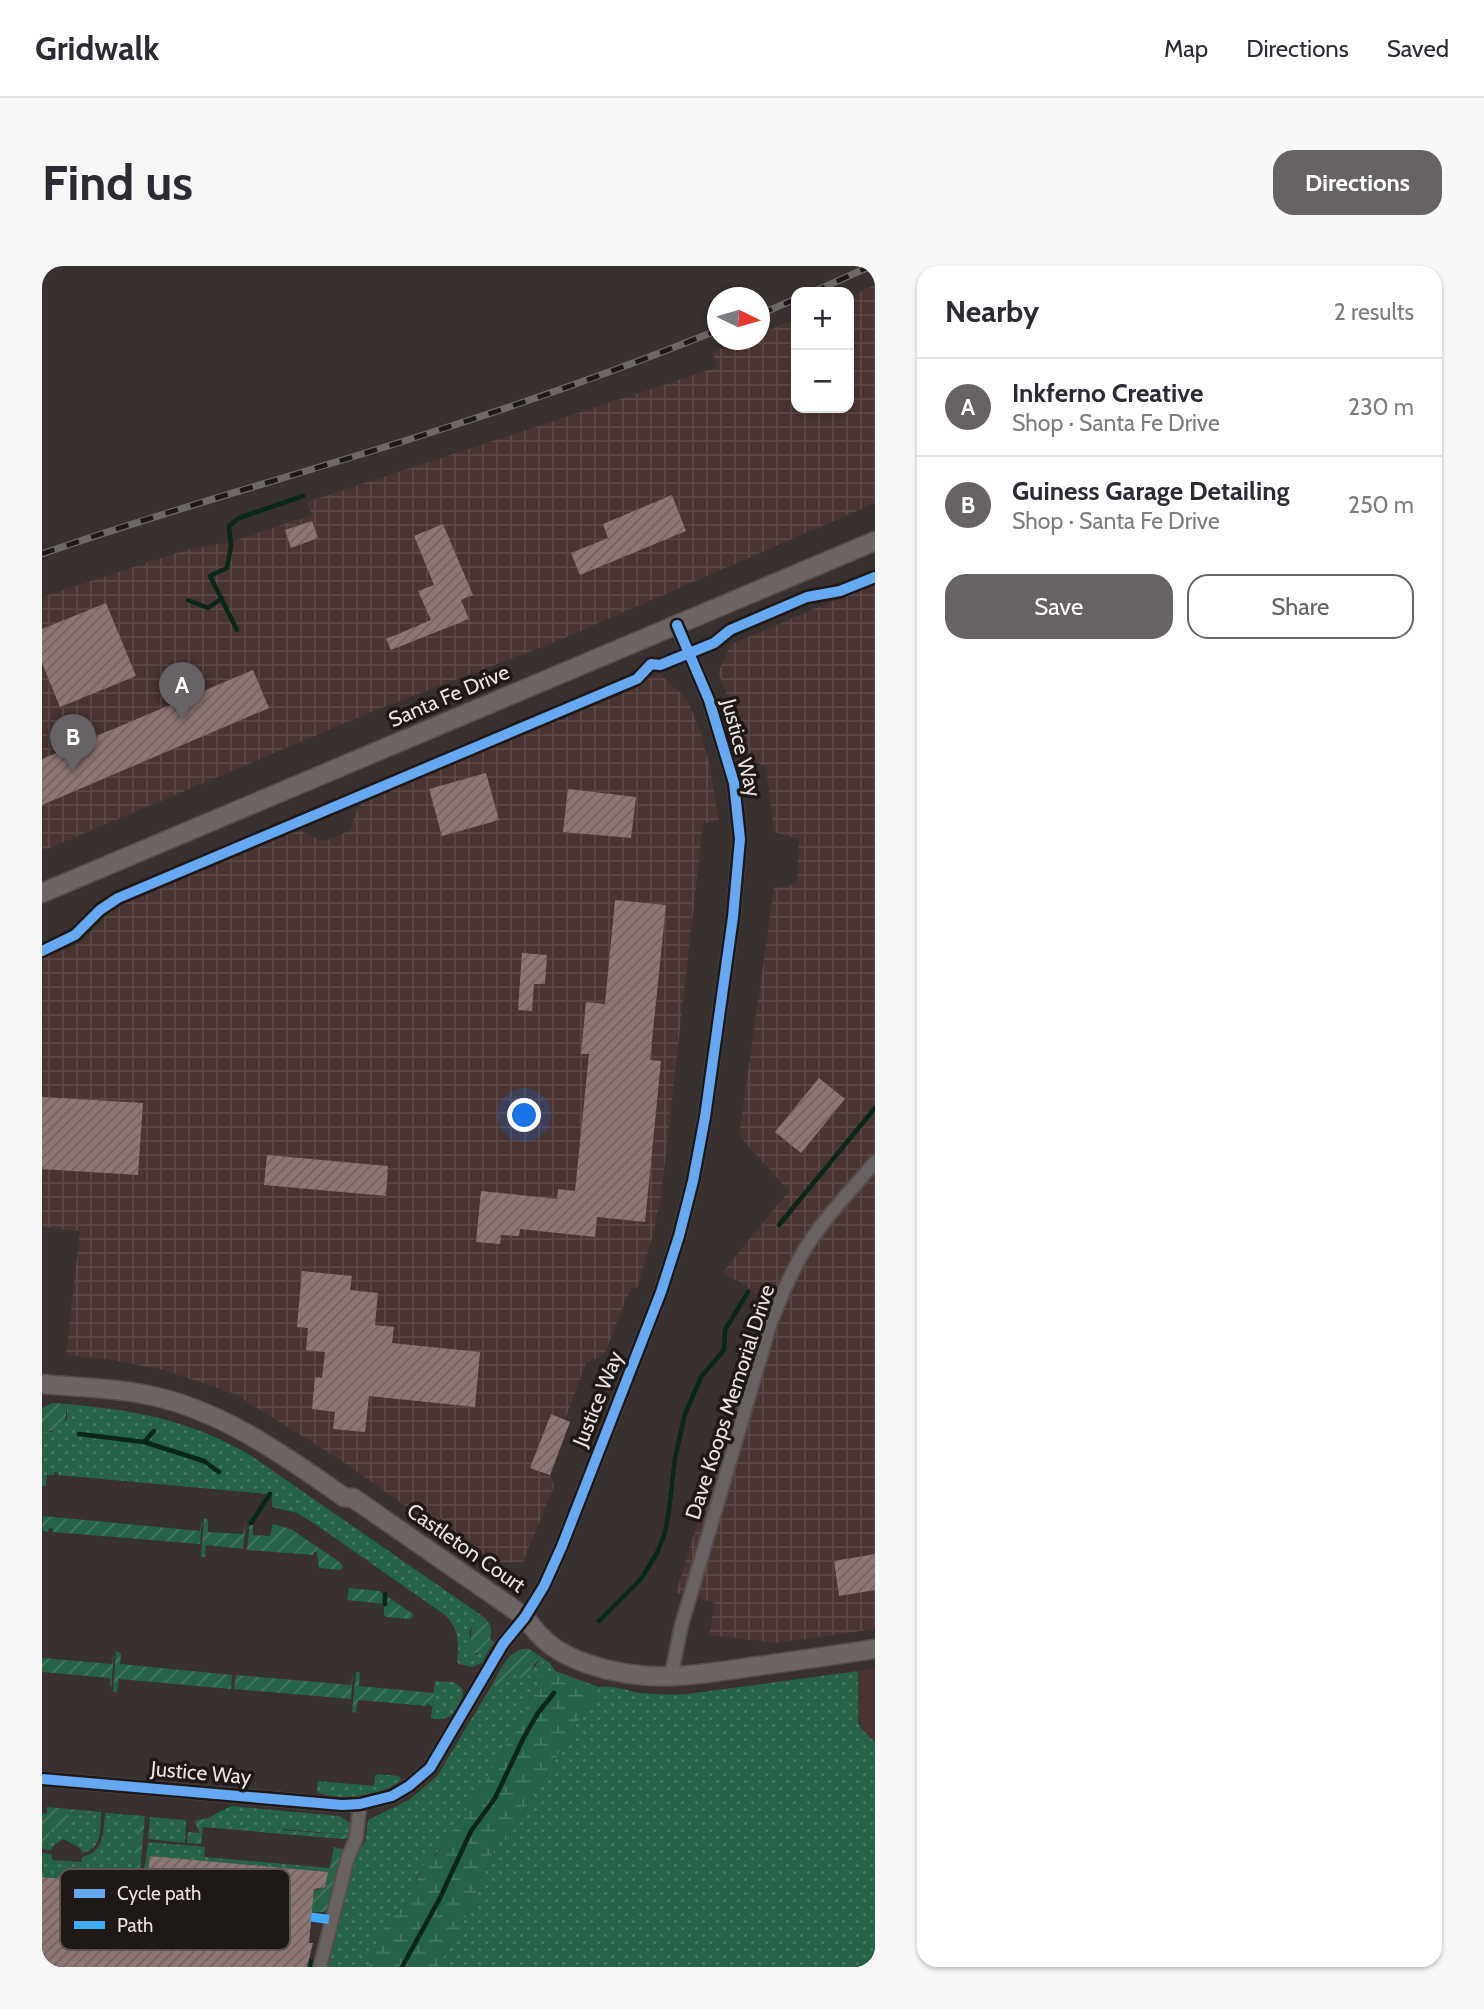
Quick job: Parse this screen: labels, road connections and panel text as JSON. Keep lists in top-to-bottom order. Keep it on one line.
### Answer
{"streets":{"street":["Santa Fe Drive","Justice Way","Dave Koops Memorial Drive","Castleton Court"]},"crossings":[["Santa Fe Drive","Justice Way"],["Justice Way","Castleton Court"],["Dave Koops Memorial Drive","Castleton Court"]],"legend":["Cycle path","Path"],"north":"right","page":{"header":"Gridwalk","nav":["Map","Directions","Saved"],"buttons":["Directions",["Save","Share"]],"title":"Find us","heading":["Nearby","2 results"],"map_buttons":["+","−"],"list":[{"mark":"A","name":"Inkferno Creative","note":"Shop · Santa Fe Drive","value":"230 m"},{"mark":"B","name":"Guiness Garage Detailing","note":"Shop · Santa Fe Drive","value":"250 m"}],"pins":["A","B"]}}
